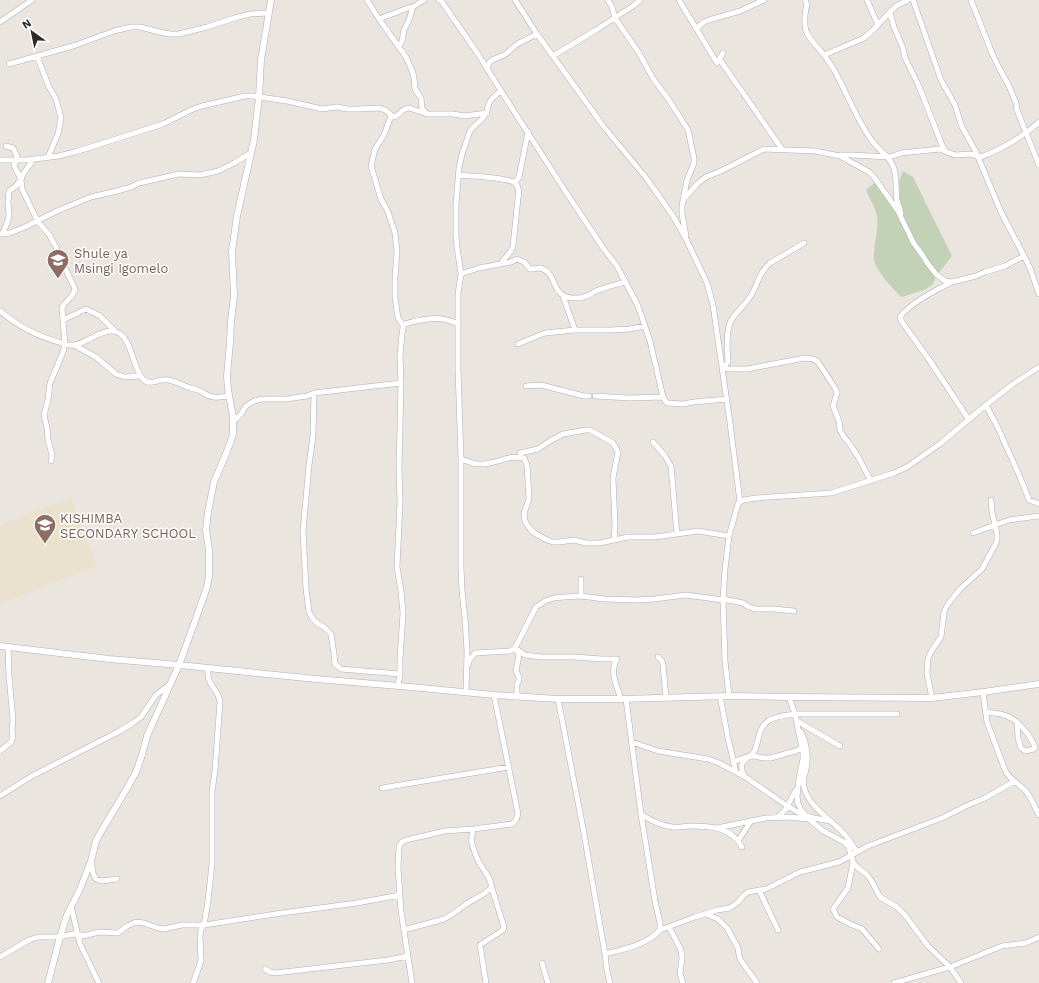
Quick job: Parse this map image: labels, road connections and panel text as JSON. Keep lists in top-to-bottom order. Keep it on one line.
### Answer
{"places":{"school or university":["Shule ya Msingi Igomelo","KISHIMBA SECONDARY SCHOOL"]},"north":"top left"}
